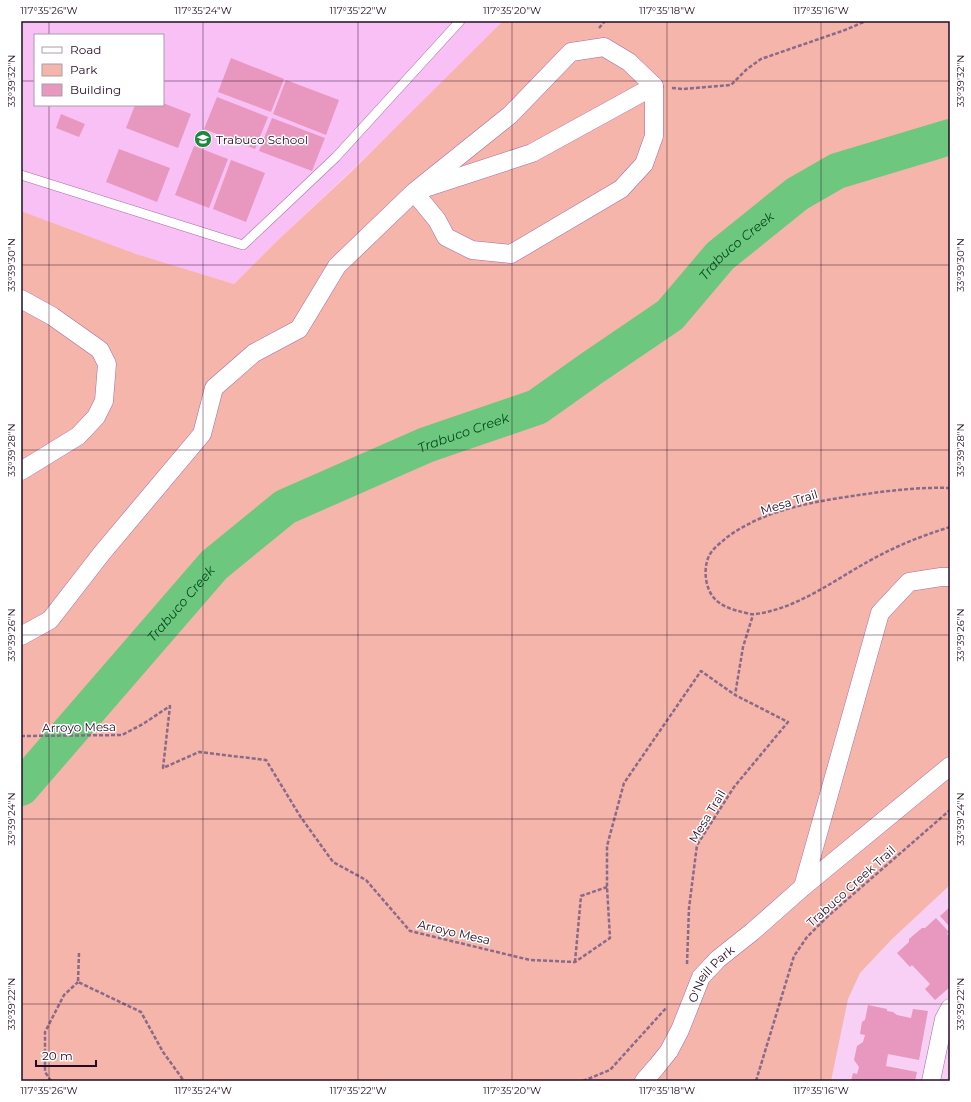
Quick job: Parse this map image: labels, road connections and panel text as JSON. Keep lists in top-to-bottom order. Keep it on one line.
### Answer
{"streets":{"street":["O'Neill Park"],"path":["Mesa Trail","Arroyo Mesa","Trabuco Creek Trail"]},"water":["Trabuco Creek"],"places":{"school or university":["Trabuco School"]},"legend":["Road","Park","Building"],"scale_bar":"20 m","coordinates":["117°35'26\"W","117°35'24\"W","117°35'22\"W","117°35'20\"W","117°35'18\"W","117°35'16\"W","33°39'32\"N","33°39'30\"N","33°39'28\"N","33°39'26\"N","33°39'24\"N","33°39'22\"N"]}
